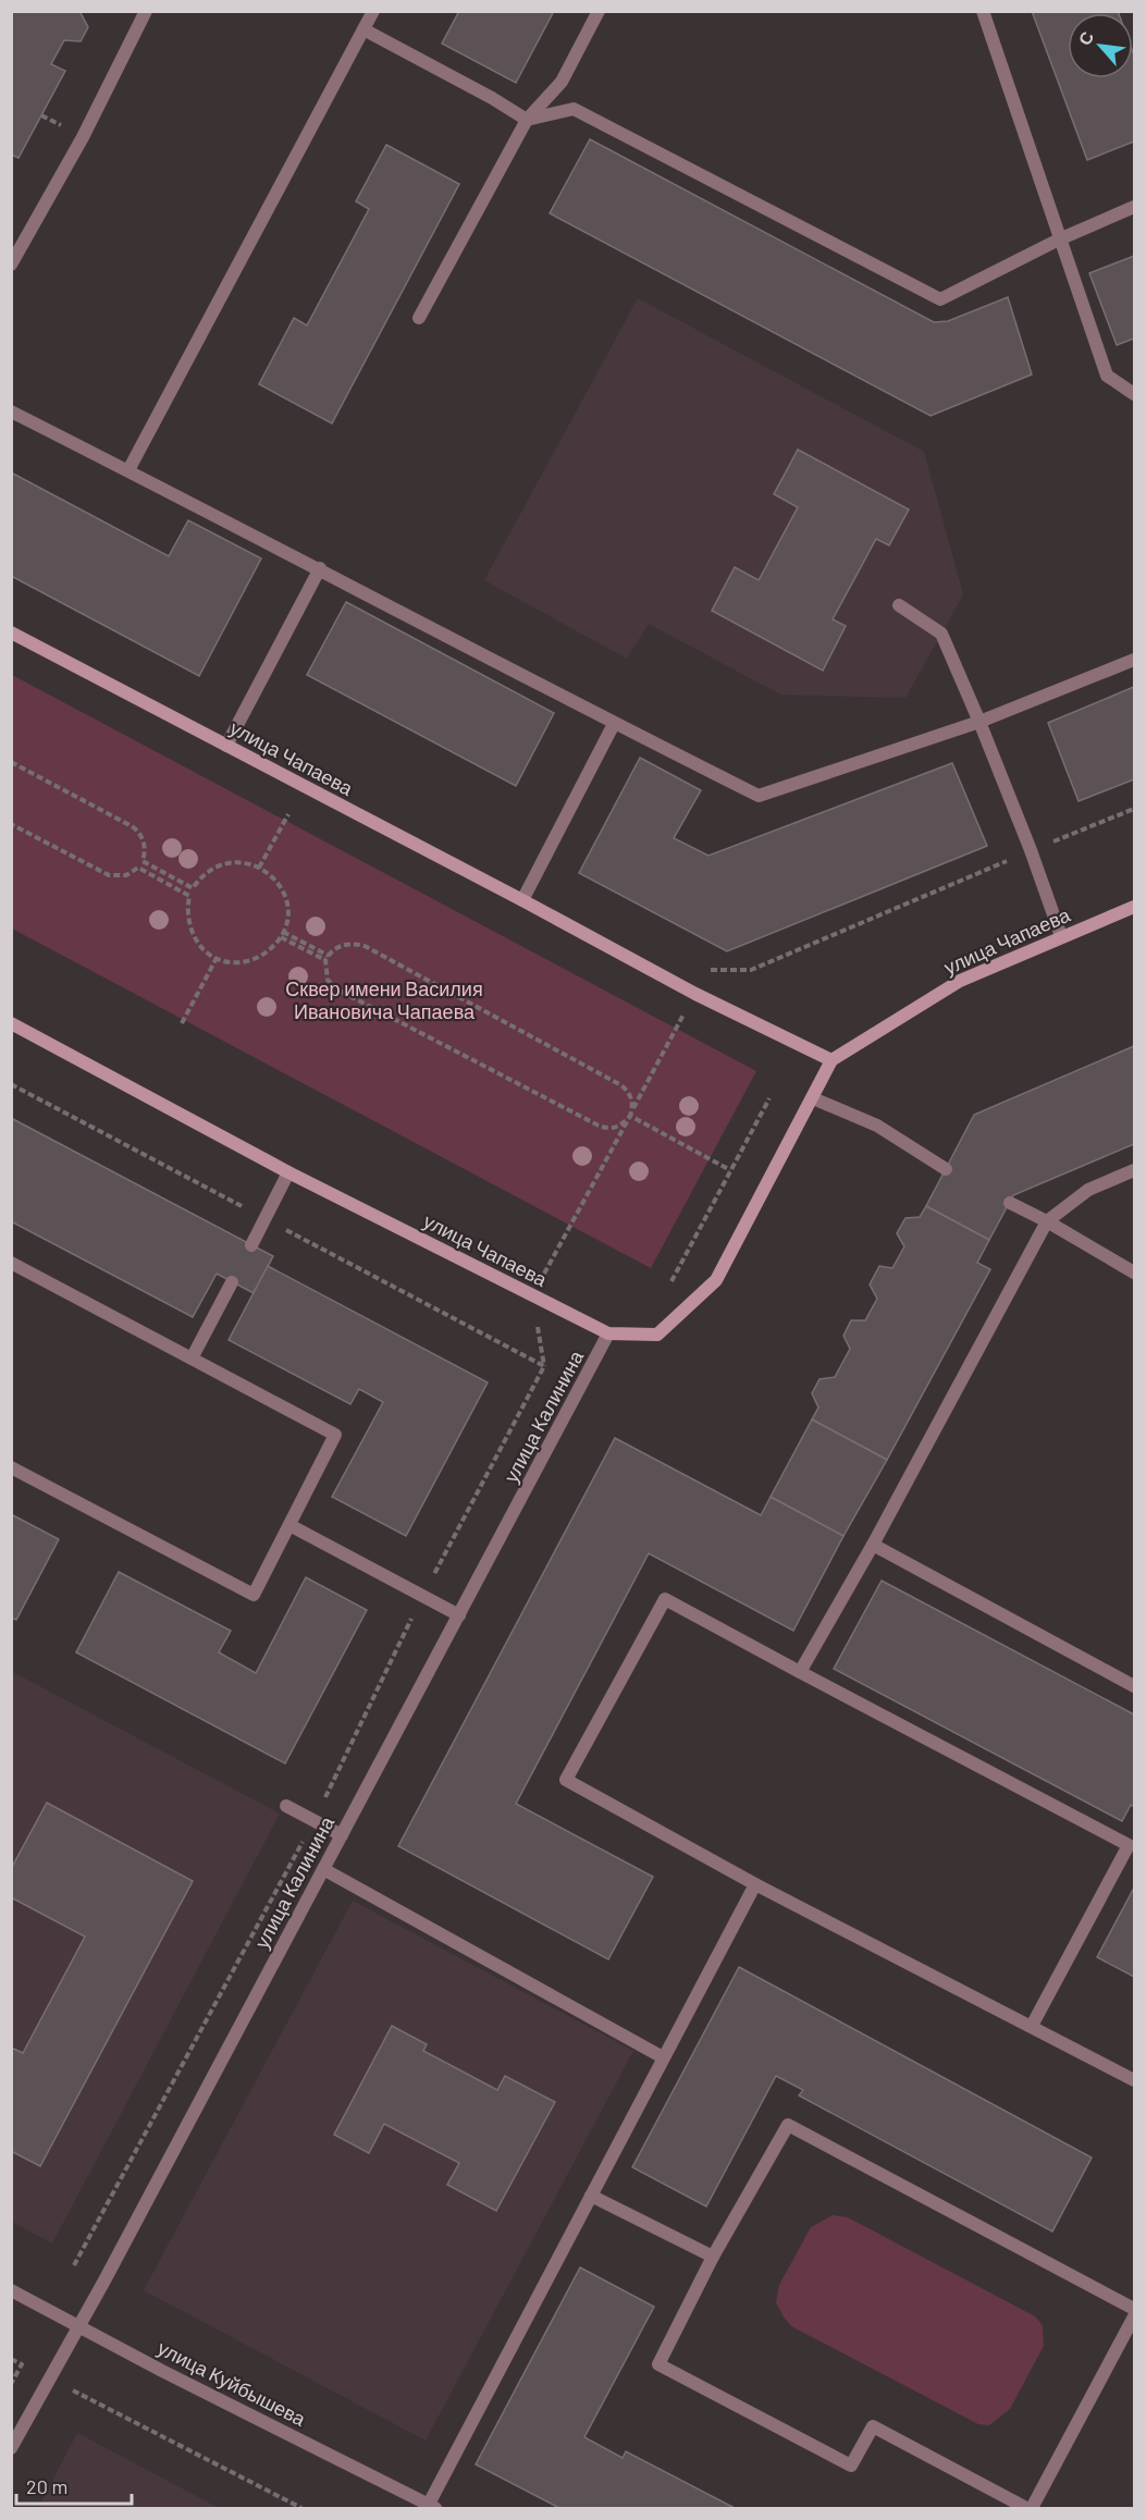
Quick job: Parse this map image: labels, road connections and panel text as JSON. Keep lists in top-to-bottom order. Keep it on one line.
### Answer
{"streets":{"street":["улица Чапаева","улица Калинина","улица Куйбышева"]},"crossings":[["улица Чапаева","улица Калинина"],["улица Калинина","улица Куйбышева"]],"parks":["Сквер имени Василия Ивановича Чапаева"],"scale_bar":"20 m","north":"top left"}
